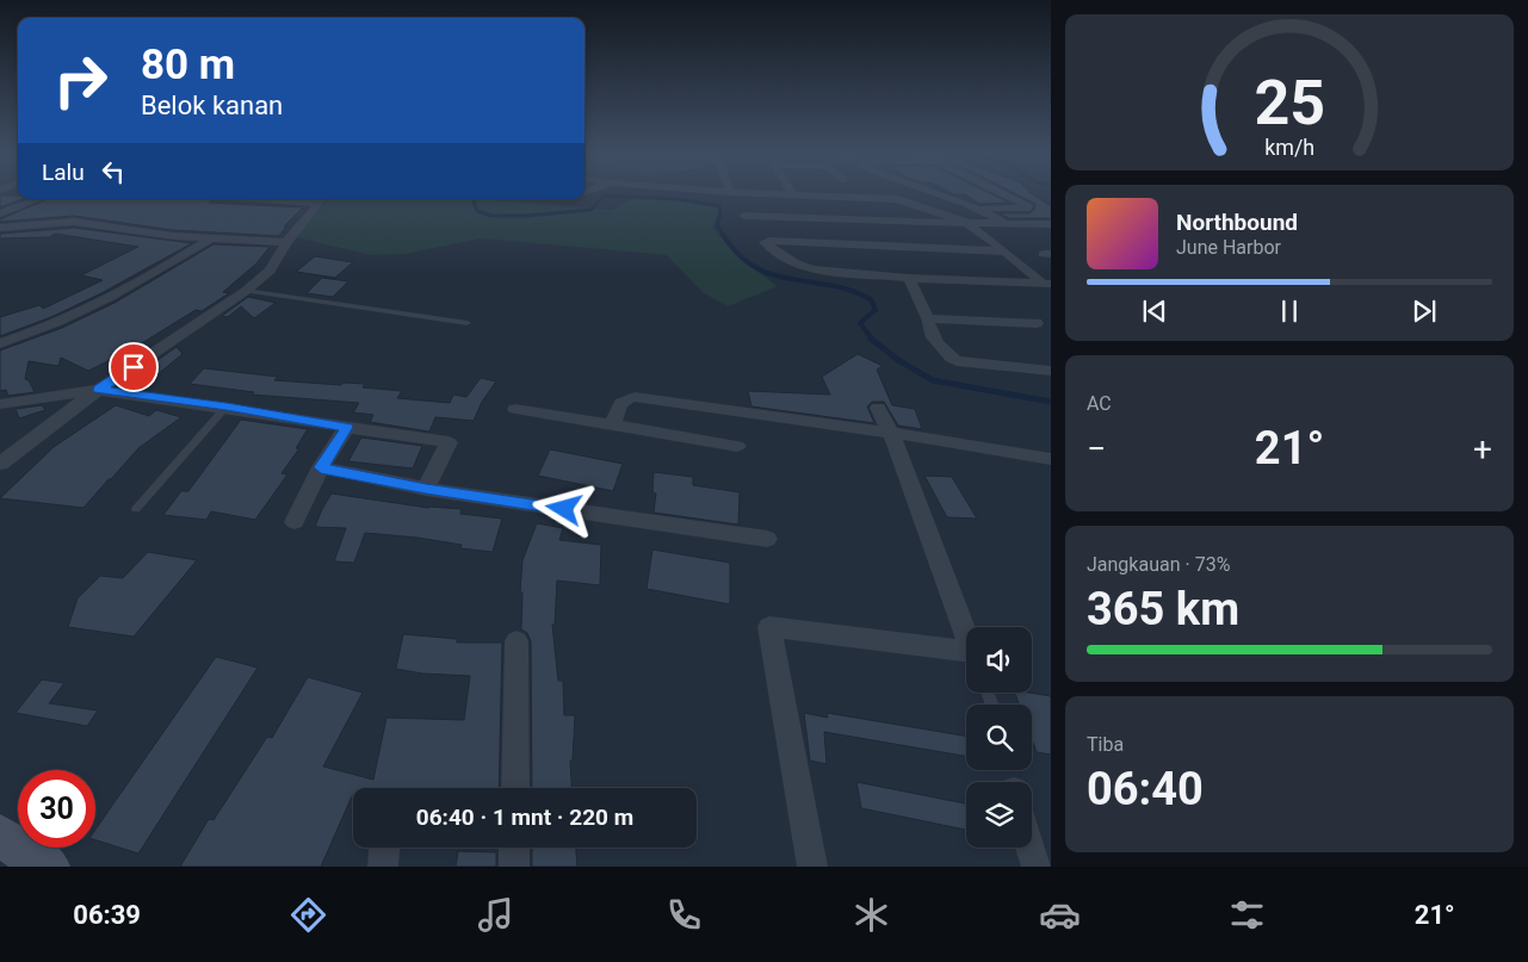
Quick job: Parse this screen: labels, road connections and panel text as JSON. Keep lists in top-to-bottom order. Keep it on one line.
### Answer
{"page":{"turn":["80 m","Belok kanan"],"then":"Lalu","song":["Northbound","June Harbor"],"tile":["AC",["Jangkauan · 73%","365 km"],["Tiba","06:40"]],"heat":["−","21°","+"],"limit":"30","trip":"06:40 · 1 mnt · 220 m","tabs":["06:39","21°"],"gauge":["25","km/h"]}}
